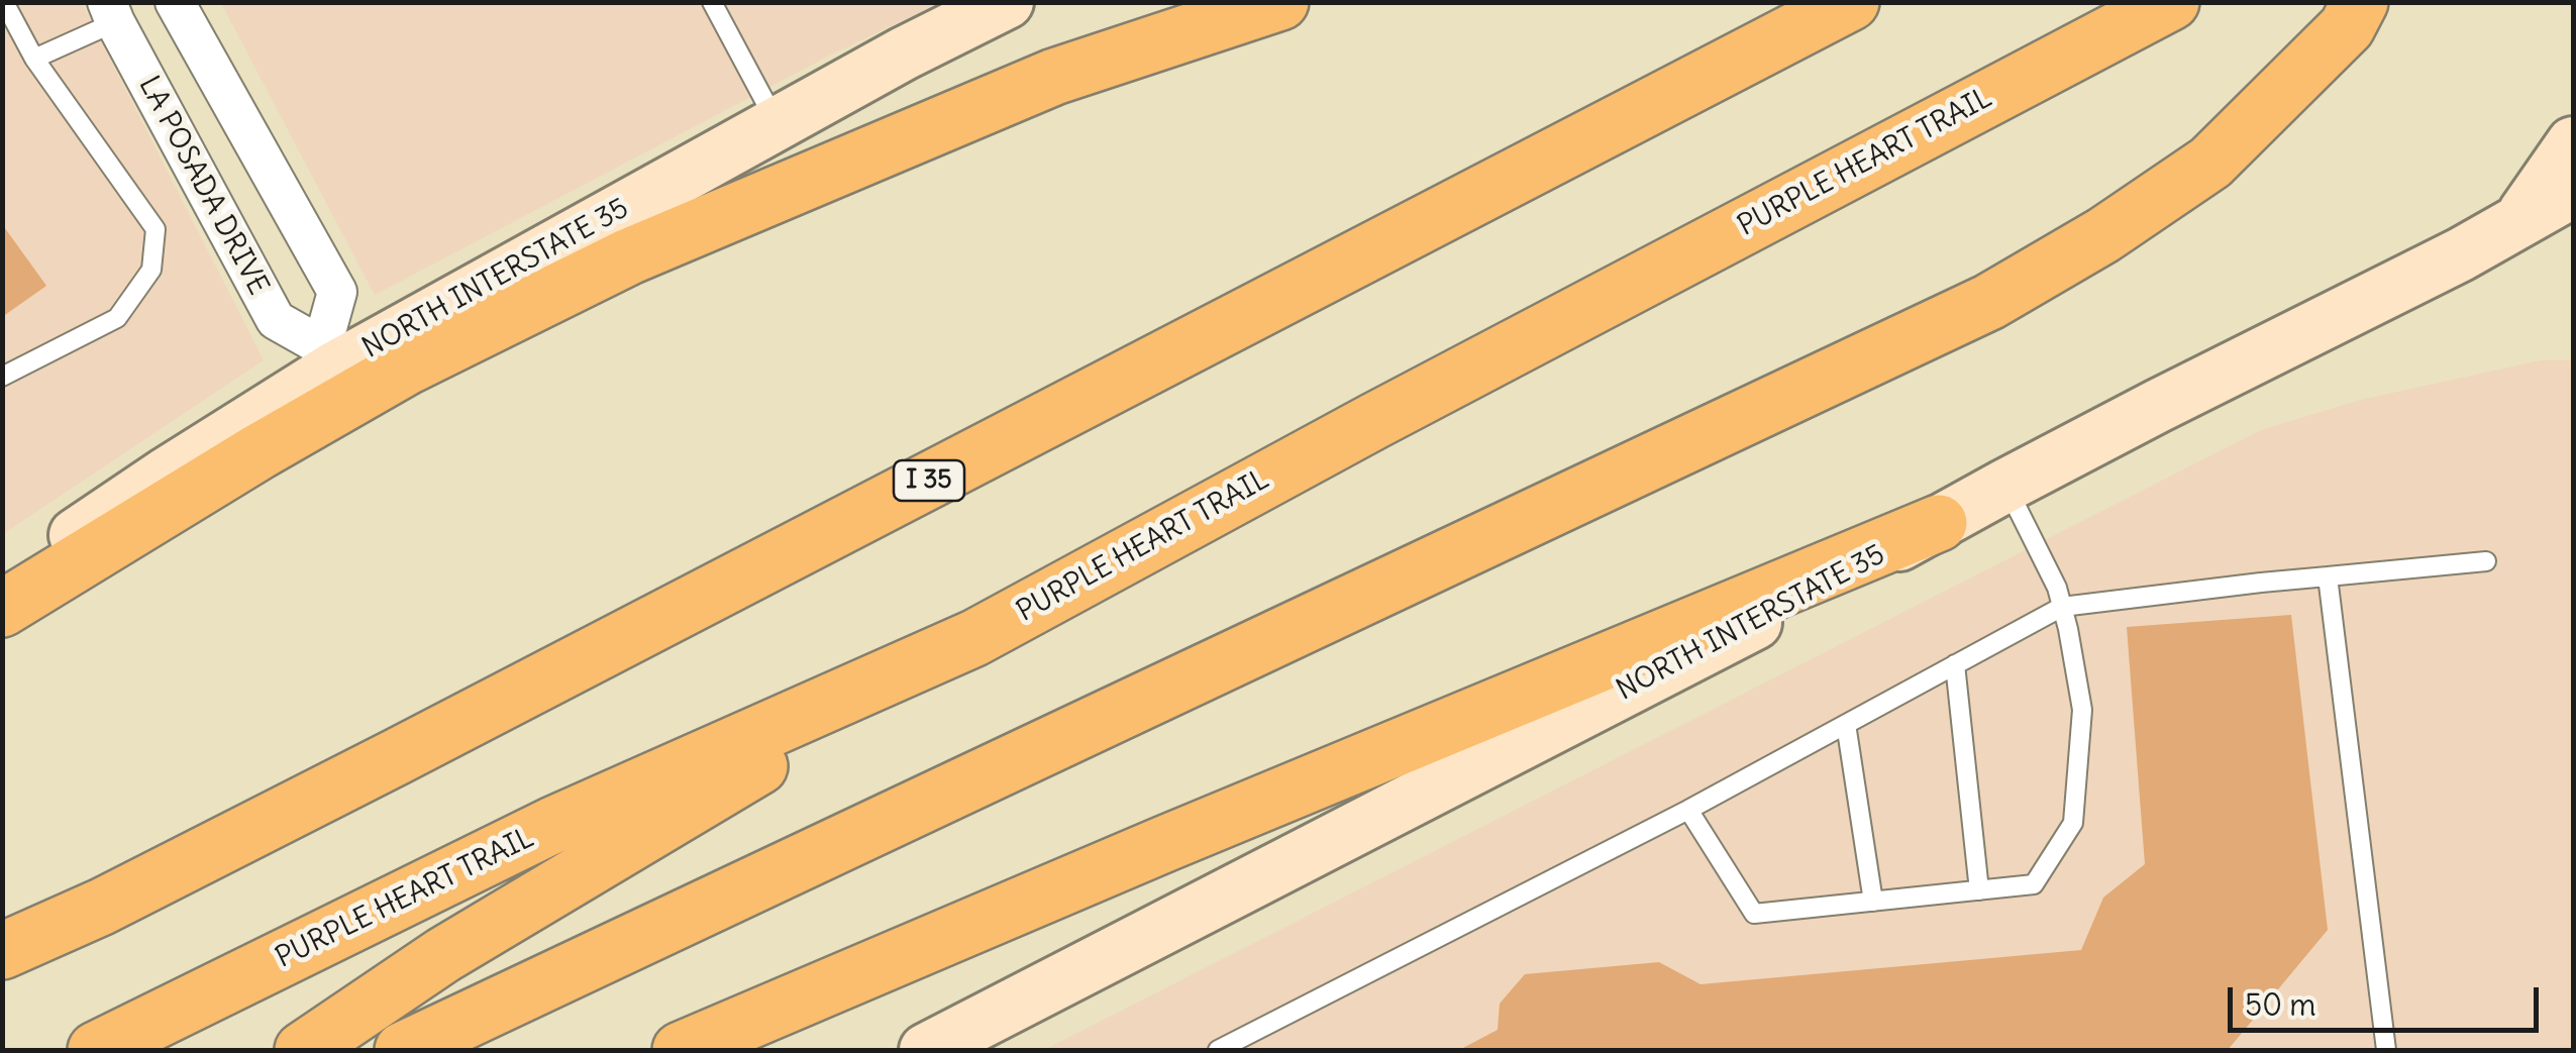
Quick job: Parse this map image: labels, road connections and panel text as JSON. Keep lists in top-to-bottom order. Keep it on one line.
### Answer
{"streets":{"highway":["PURPLE HEART TRAIL","I 35"],"main road":["NORTH INTERSTATE 35"],"street":["LA POSADA DRIVE"]},"crossings":[["LA POSADA DRIVE","NORTH INTERSTATE 35"]],"scale_bar":"50 m"}
